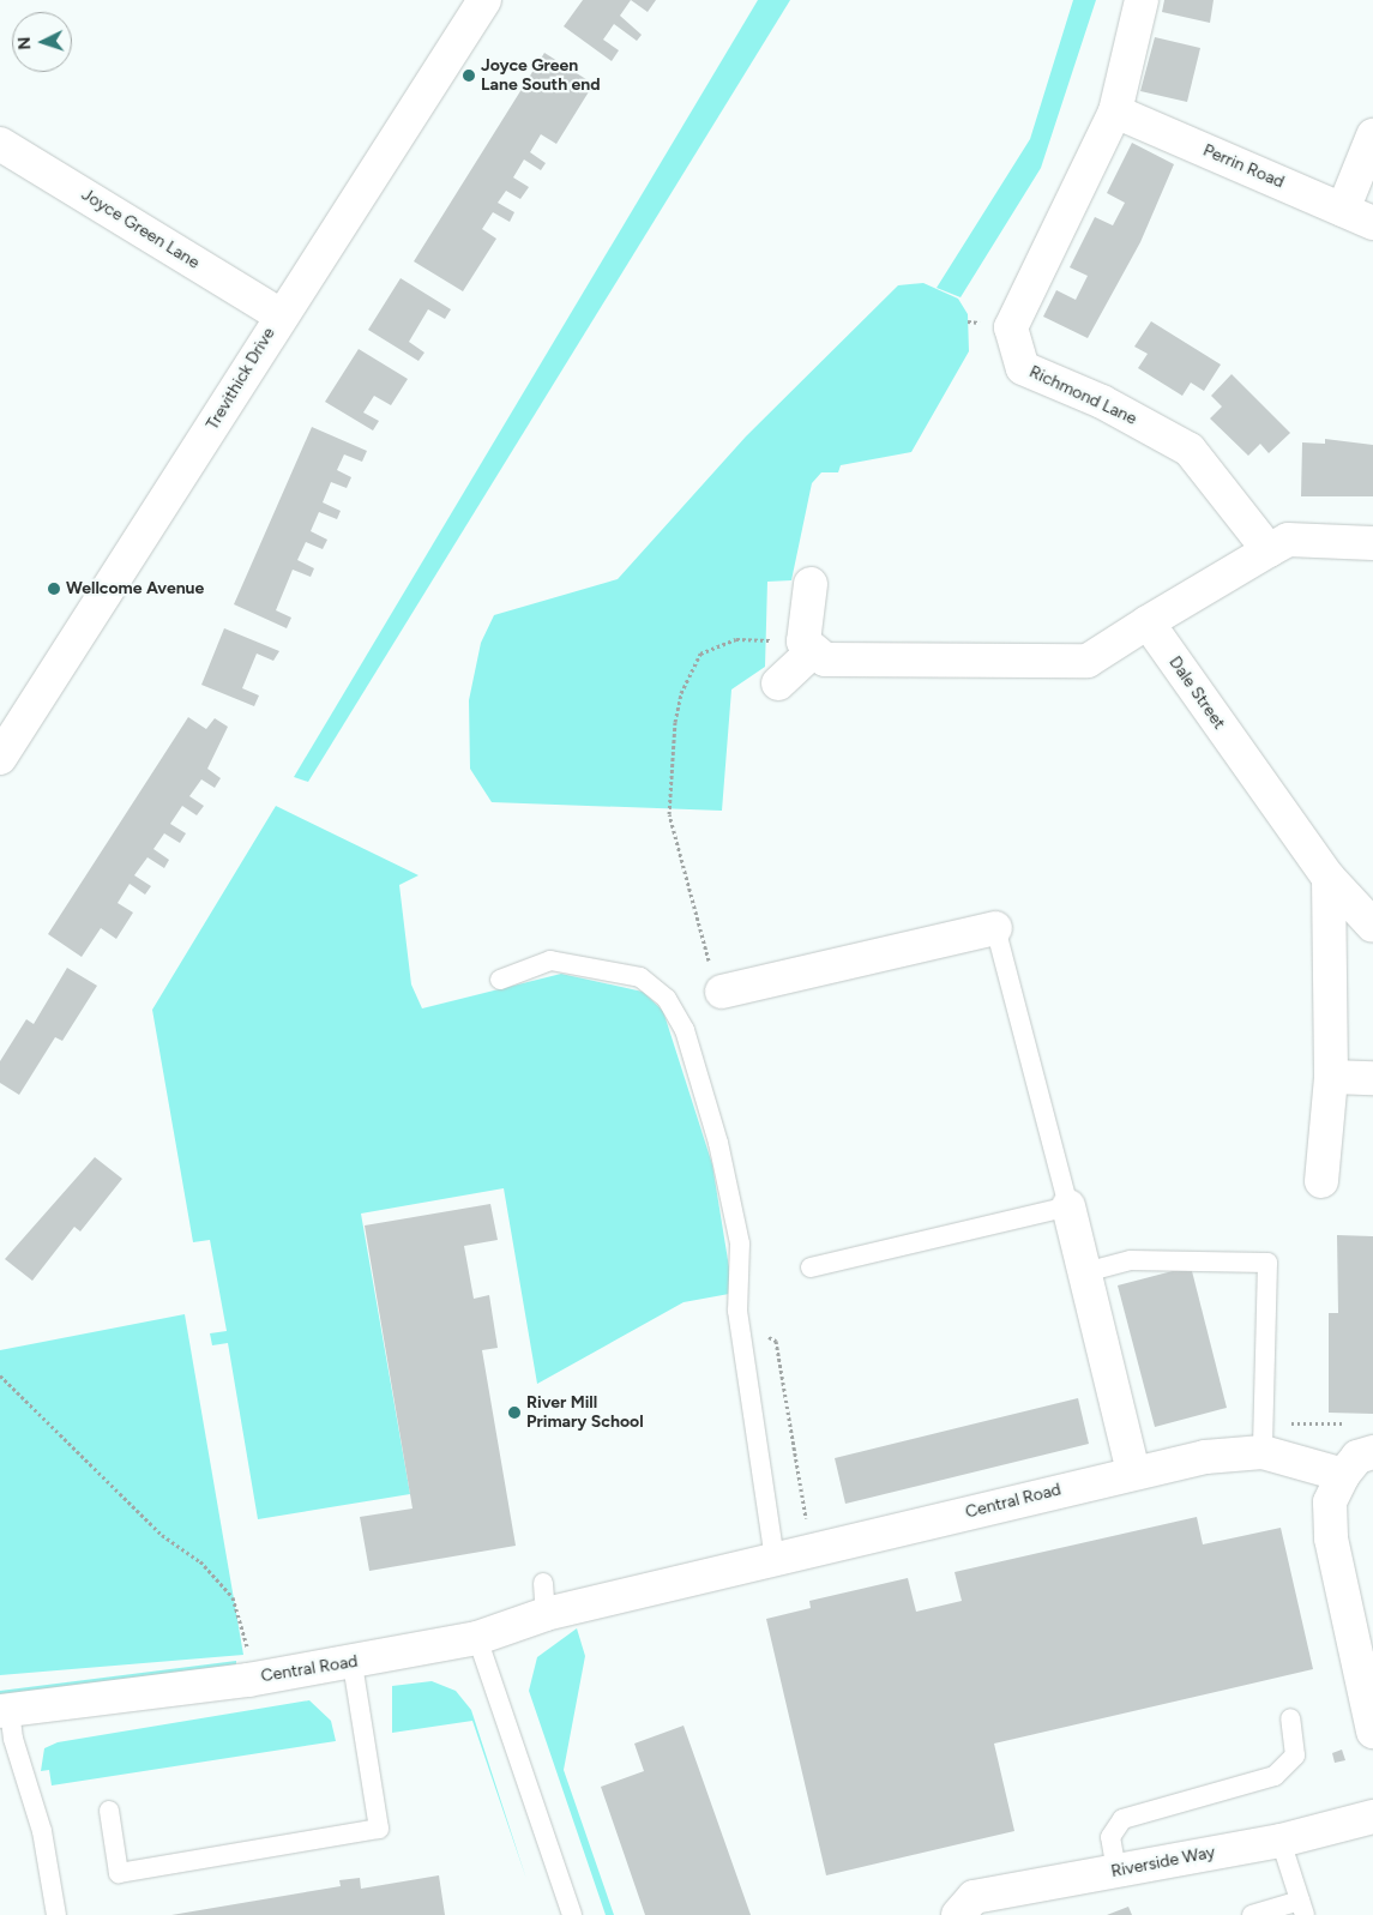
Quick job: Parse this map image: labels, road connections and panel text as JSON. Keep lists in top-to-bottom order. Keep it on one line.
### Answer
{"streets":{"street":["Perrin Road","Joyce Green Lane","Trevithick Drive","Richmond Lane","Dale Street","Central Road","Riverside Way"]},"crossings":[["Perrin Road","Richmond Lane"],["Joyce Green Lane","Trevithick Drive"]],"places":["Joyce Green Lane South end","Wellcome Avenue","River Mill Primary School"],"north":"left"}
